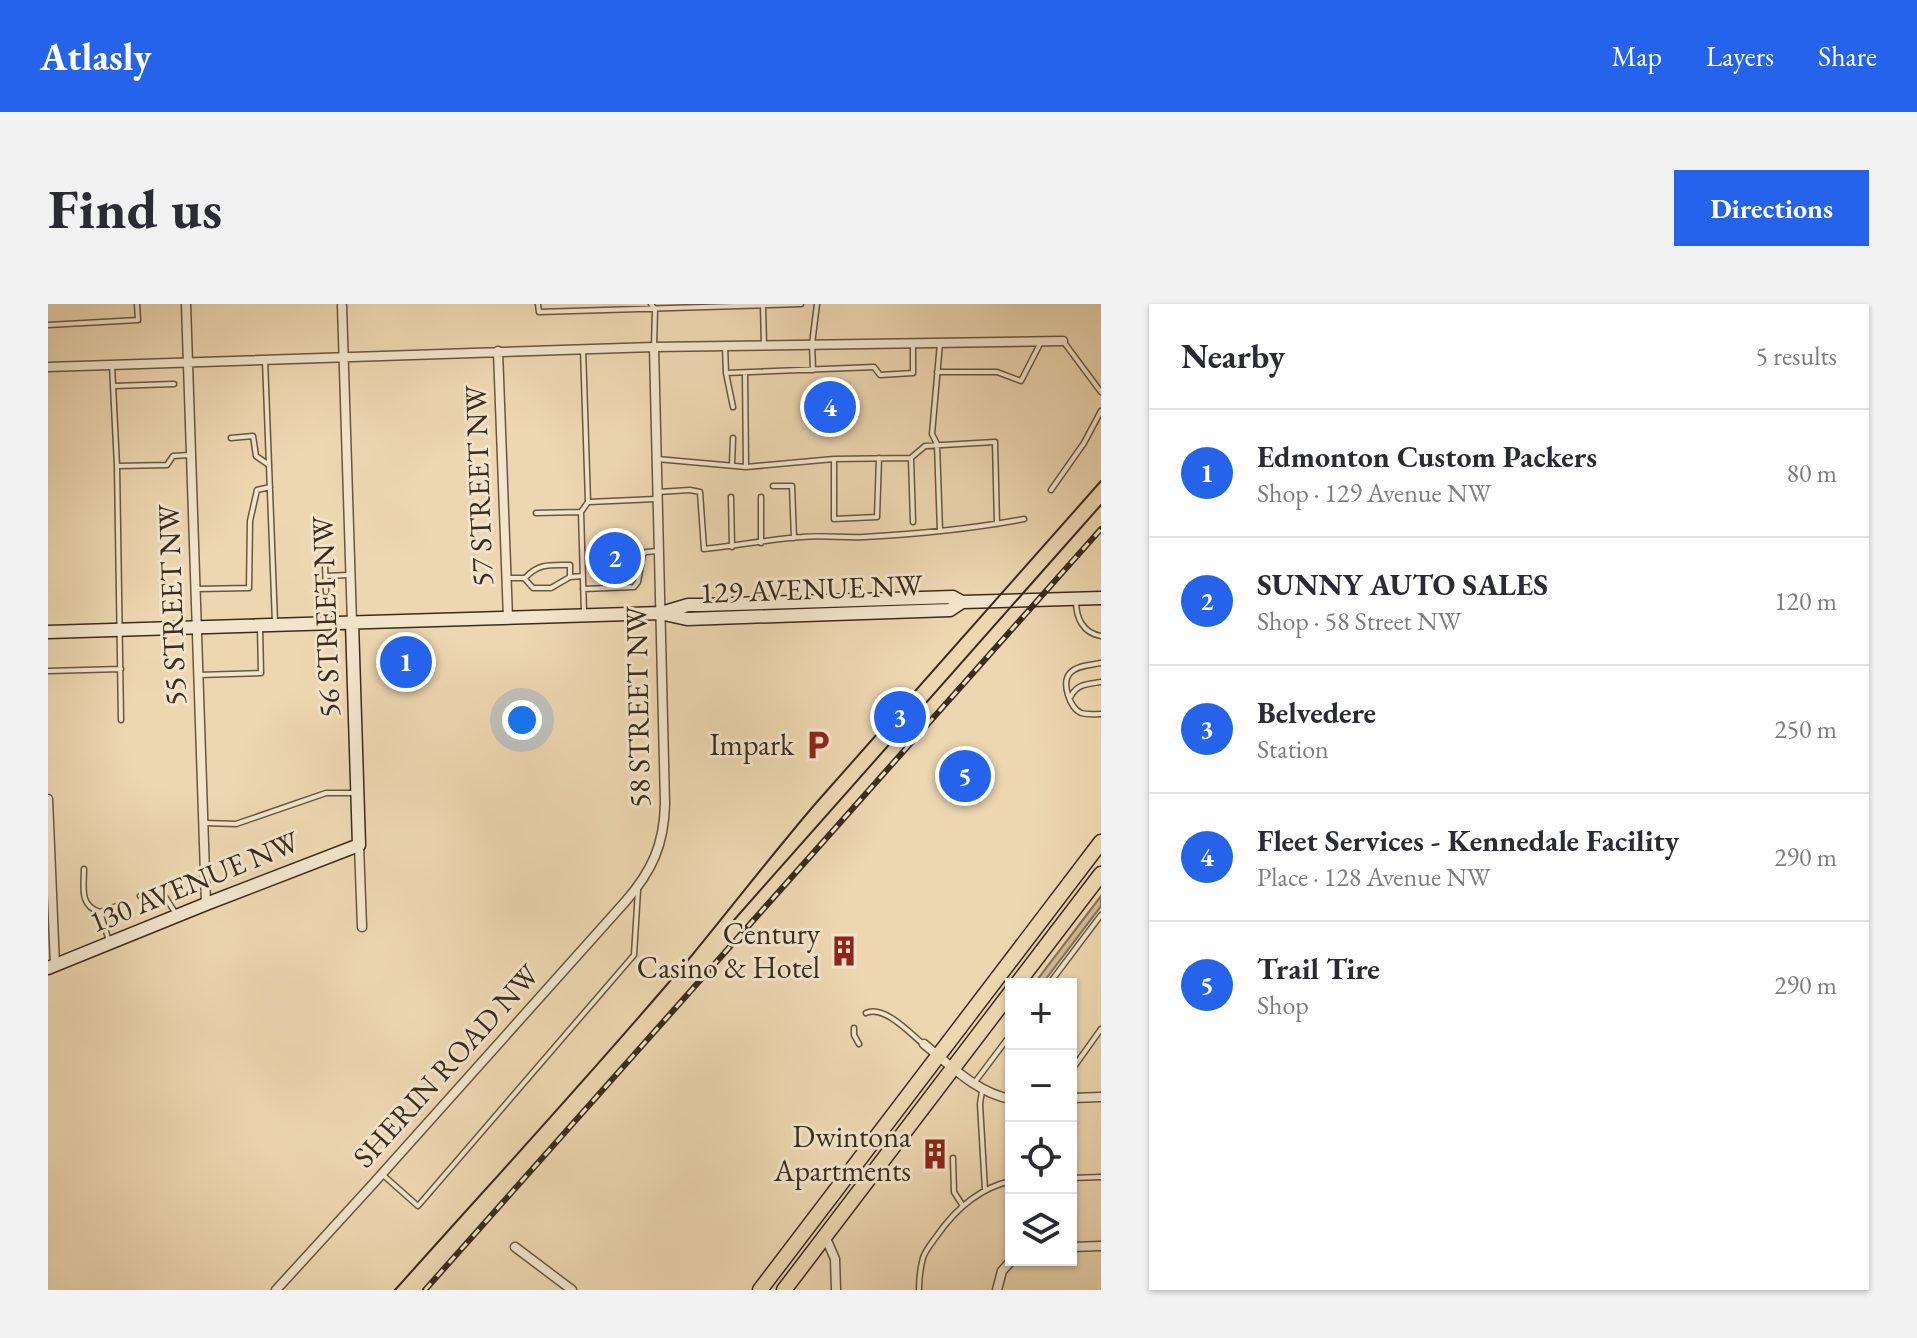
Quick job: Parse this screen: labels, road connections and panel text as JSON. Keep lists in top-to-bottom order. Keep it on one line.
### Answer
{"streets":{"street":["57 STREET NW","129 AVENUE NW","55 STREET NW","56 STREET NW","58 STREET NW","130 AVENUE NW","SHERIN ROAD NW"]},"crossings":[["57 STREET NW","129 AVENUE NW"],["129 AVENUE NW","55 STREET NW"],["129 AVENUE NW","56 STREET NW"],["129 AVENUE NW","58 STREET NW"],["55 STREET NW","130 AVENUE NW"],["56 STREET NW","130 AVENUE NW"],["58 STREET NW","SHERIN ROAD NW"]],"places":{"parking":["Impark"],"building":["Century Casino & Hotel","Dwintona Apartments"]},"page":{"header":"Atlasly","nav":["Map","Layers","Share"],"buttons":"Directions","title":"Find us","heading":["Nearby","5 results"],"pins":["4","2","1","3","5"],"list":[{"mark":"1","name":"Edmonton Custom Packers","note":"Shop · 129 Avenue NW","value":"80 m"},{"mark":"2","name":"SUNNY AUTO SALES","note":"Shop · 58 Street NW","value":"120 m"},{"mark":"3","name":"Belvedere","note":"Station","value":"250 m"},{"mark":"4","name":"Fleet Services - Kennedale Facility","note":"Place · 128 Avenue NW","value":"290 m"},{"mark":"5","name":"Trail Tire","note":"Shop","value":"290 m"}],"map_buttons":["+","−"]}}
